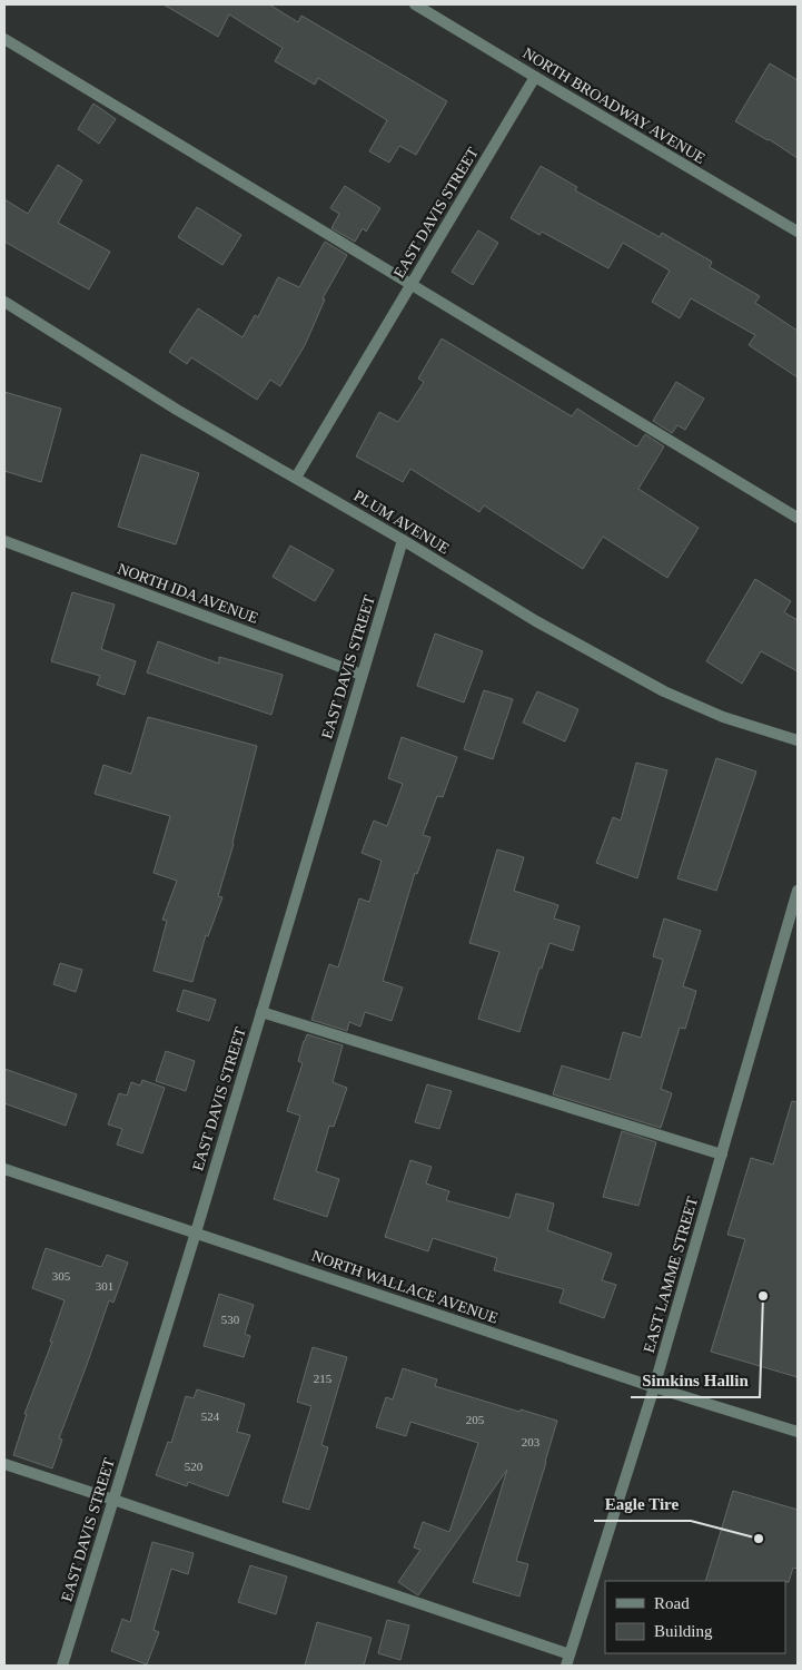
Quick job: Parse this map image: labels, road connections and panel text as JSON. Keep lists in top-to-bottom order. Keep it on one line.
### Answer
{"streets":{"street":["NORTH BROADWAY AVENUE","EAST DAVIS STREET","PLUM AVENUE","NORTH IDA AVENUE","EAST LAMME STREET","NORTH WALLACE AVENUE"]},"crossings":[["NORTH BROADWAY AVENUE","EAST DAVIS STREET"],["EAST DAVIS STREET","PLUM AVENUE"],["EAST DAVIS STREET","NORTH IDA AVENUE"],["EAST DAVIS STREET","NORTH WALLACE AVENUE"],["EAST LAMME STREET","NORTH WALLACE AVENUE"]],"places":["Simkins Hallin","Eagle Tire"],"house_numbers":["305","301","530","215","524","205","203","520"],"legend":["Road","Building"]}
